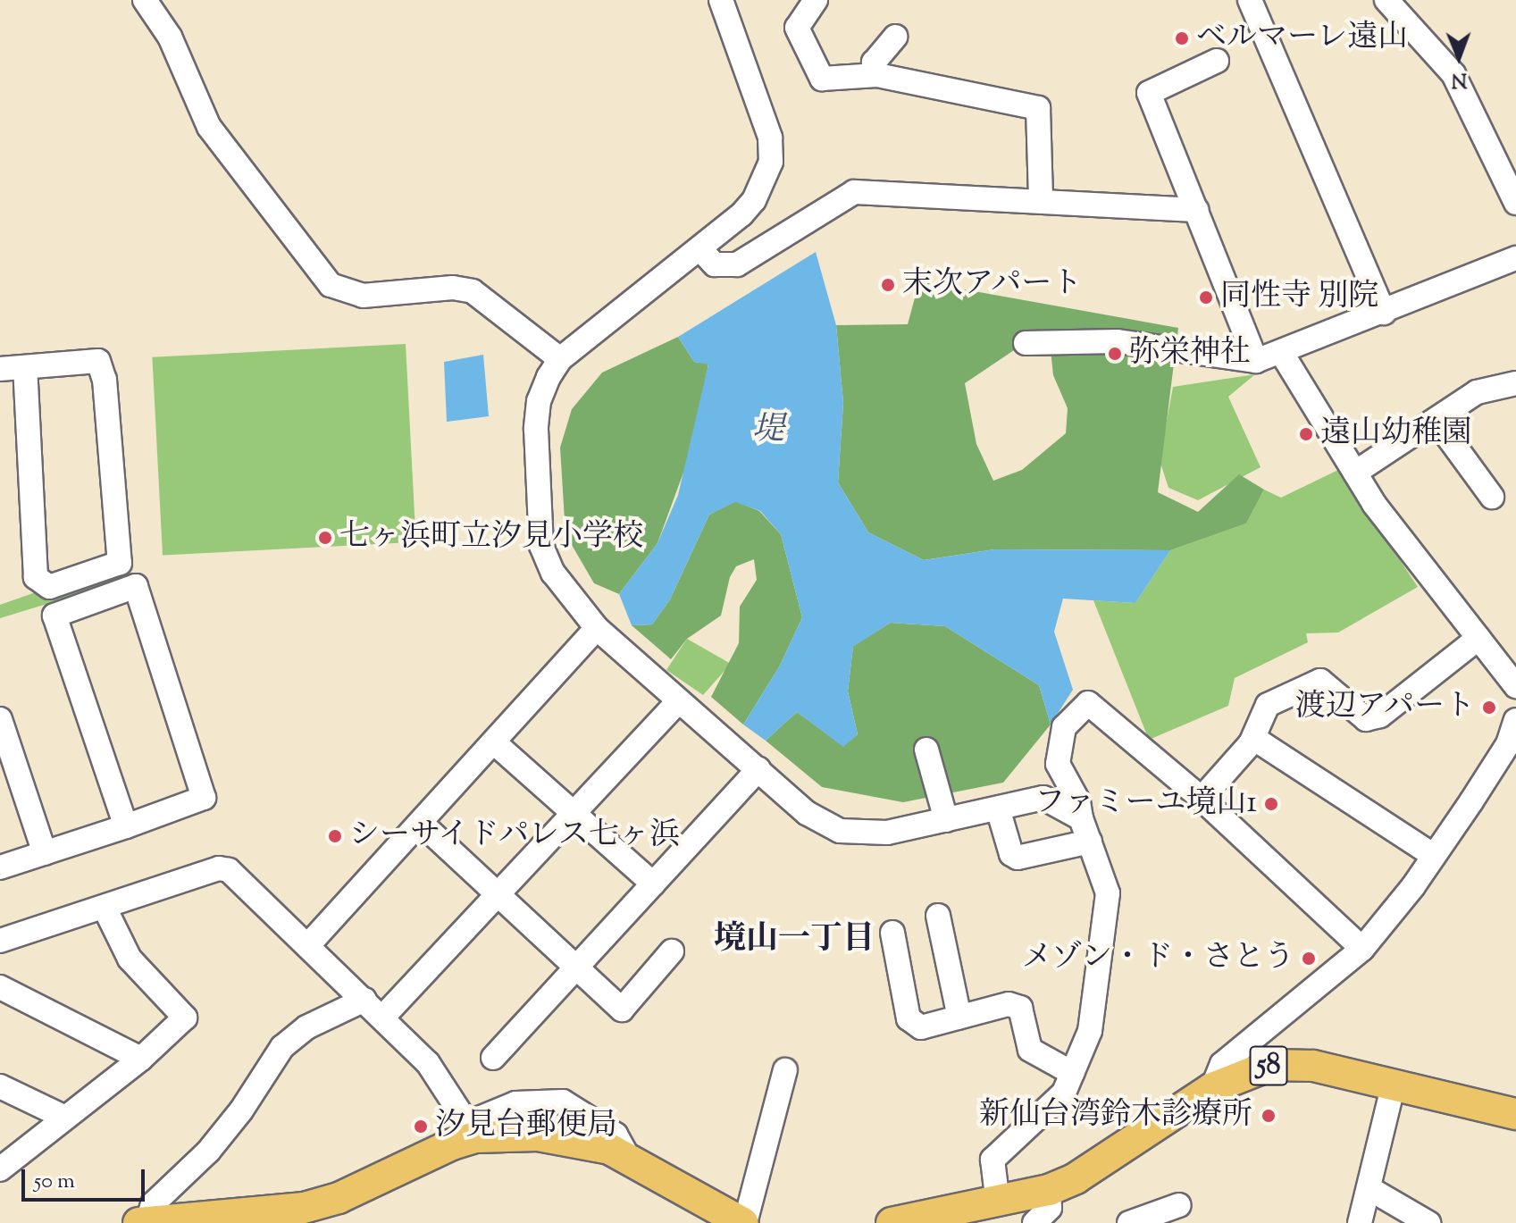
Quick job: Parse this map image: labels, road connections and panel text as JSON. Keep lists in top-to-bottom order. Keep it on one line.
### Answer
{"streets":{"main road":["58"]},"districts":["境山一丁目"],"water":["堤"],"places":["ベルマーレ遠山","末次アパート","同性寺 別院","弥栄神社","遠山幼稚園","七ヶ浜町立汐見小学校","渡辺アパート","ファミーユ境山1","シーサイドパレス七ヶ浜","メゾン・ド・さとう","新仙台湾鈴木診療所","汐見台郵便局"],"scale_bar":"50 m","north":"bottom"}
